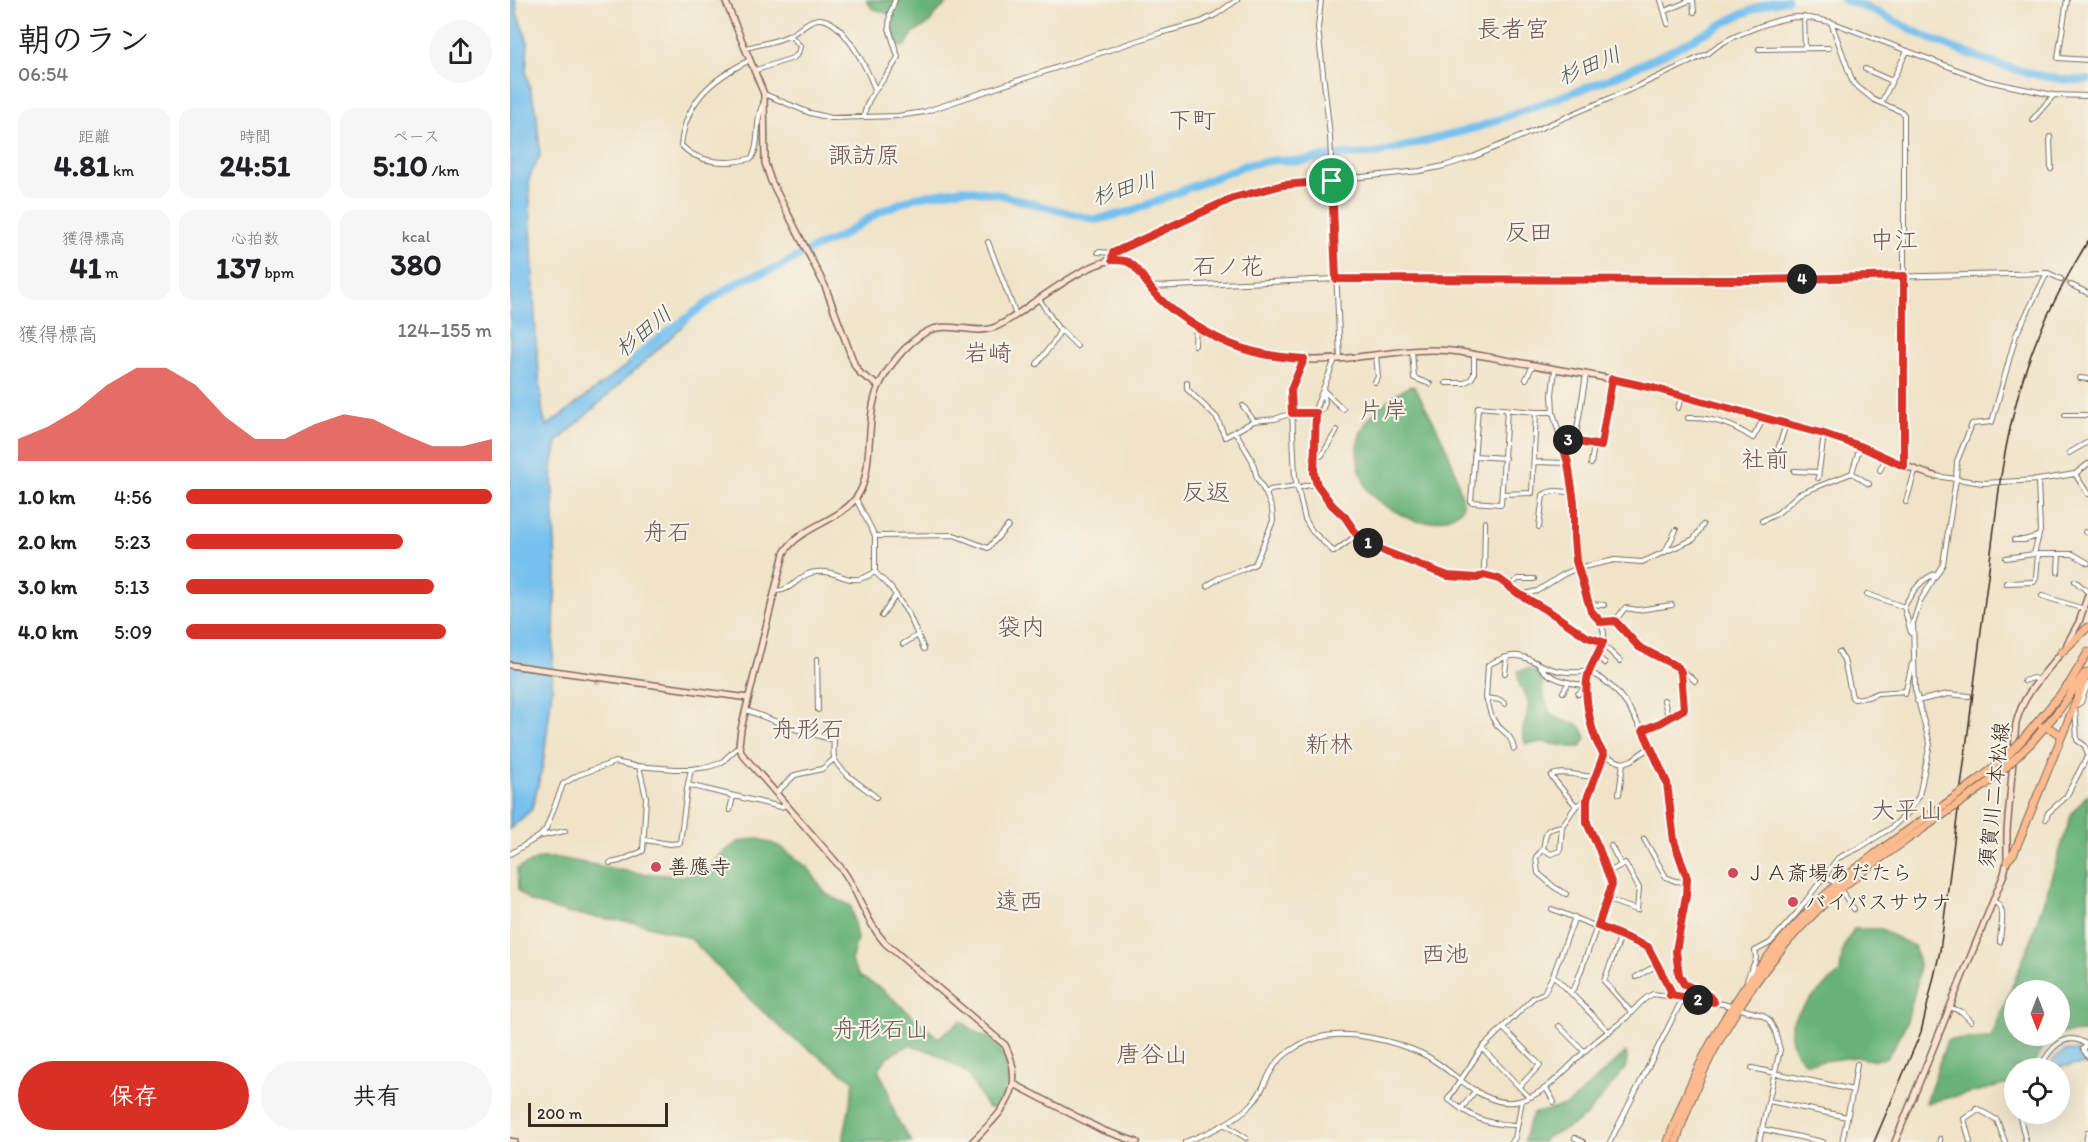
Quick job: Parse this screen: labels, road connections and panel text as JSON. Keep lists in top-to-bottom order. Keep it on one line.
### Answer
{"streets":{"street":["須賀川二本松線"]},"districts":["長者宮","下町","諏訪原","反田","中江","石ノ花","岩崎","片岸","社前","反返","舟石","袋内","舟形石","新林","大平山","遠西","西池","舟形石山","唐谷山"],"water":["杉田川"],"places":["善應寺","ＪＡ斎場あだたら","バイパスサウナ"],"scale_bar":"200 m","north":"bottom","page":{"heading":["朝のラン","06:54"],"stats":[["距離","4.81 km"],["時間","24:51"],["ペース","5:10 /km"],["獲得標高","41 m"],["心拍数","137 bpm"],["kcal","380"]],"pins":["4","3","1","2"],"chart":["獲得標高","124–155 m"],"list":[{"name":"1.0 km","note":"4:56"},{"name":"2.0 km","note":"5:23"},{"name":"3.0 km","note":"5:13"},{"name":"4.0 km","note":"5:09"}],"buttons":["保存","共有"],"scale":"200 m"}}
